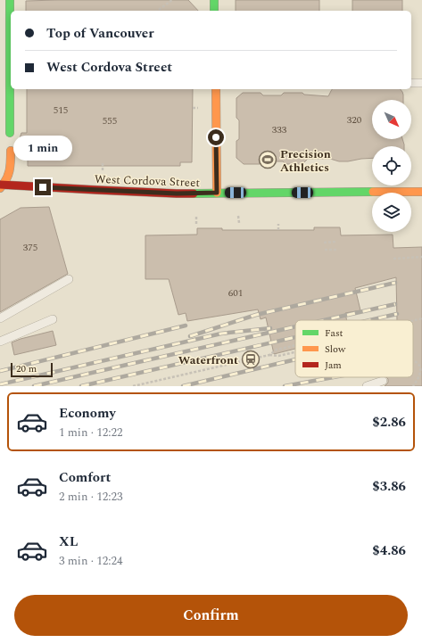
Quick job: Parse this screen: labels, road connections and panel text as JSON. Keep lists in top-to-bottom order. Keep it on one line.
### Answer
{"streets":{"main road":["West Cordova Street"]},"places":{"sports":["Precision Athletics"],"station":["Waterfront"]},"house_numbers":["515","320","555","333","375","601"],"legend":["Fast","Slow","Jam"],"scale_bar":"20 m","north":"bottom right","page":{"banner":["Top of Vancouver","West Cordova Street"],"bubble":"1 min","scale":"20 m","list":[{"name":"Economy","note":"1 min · 12:22","value":"$2.86"},{"name":"Comfort","note":"2 min · 12:23","value":"$3.86"},{"name":"XL","note":"3 min · 12:24","value":"$4.86"}],"buttons":"Confirm"}}
